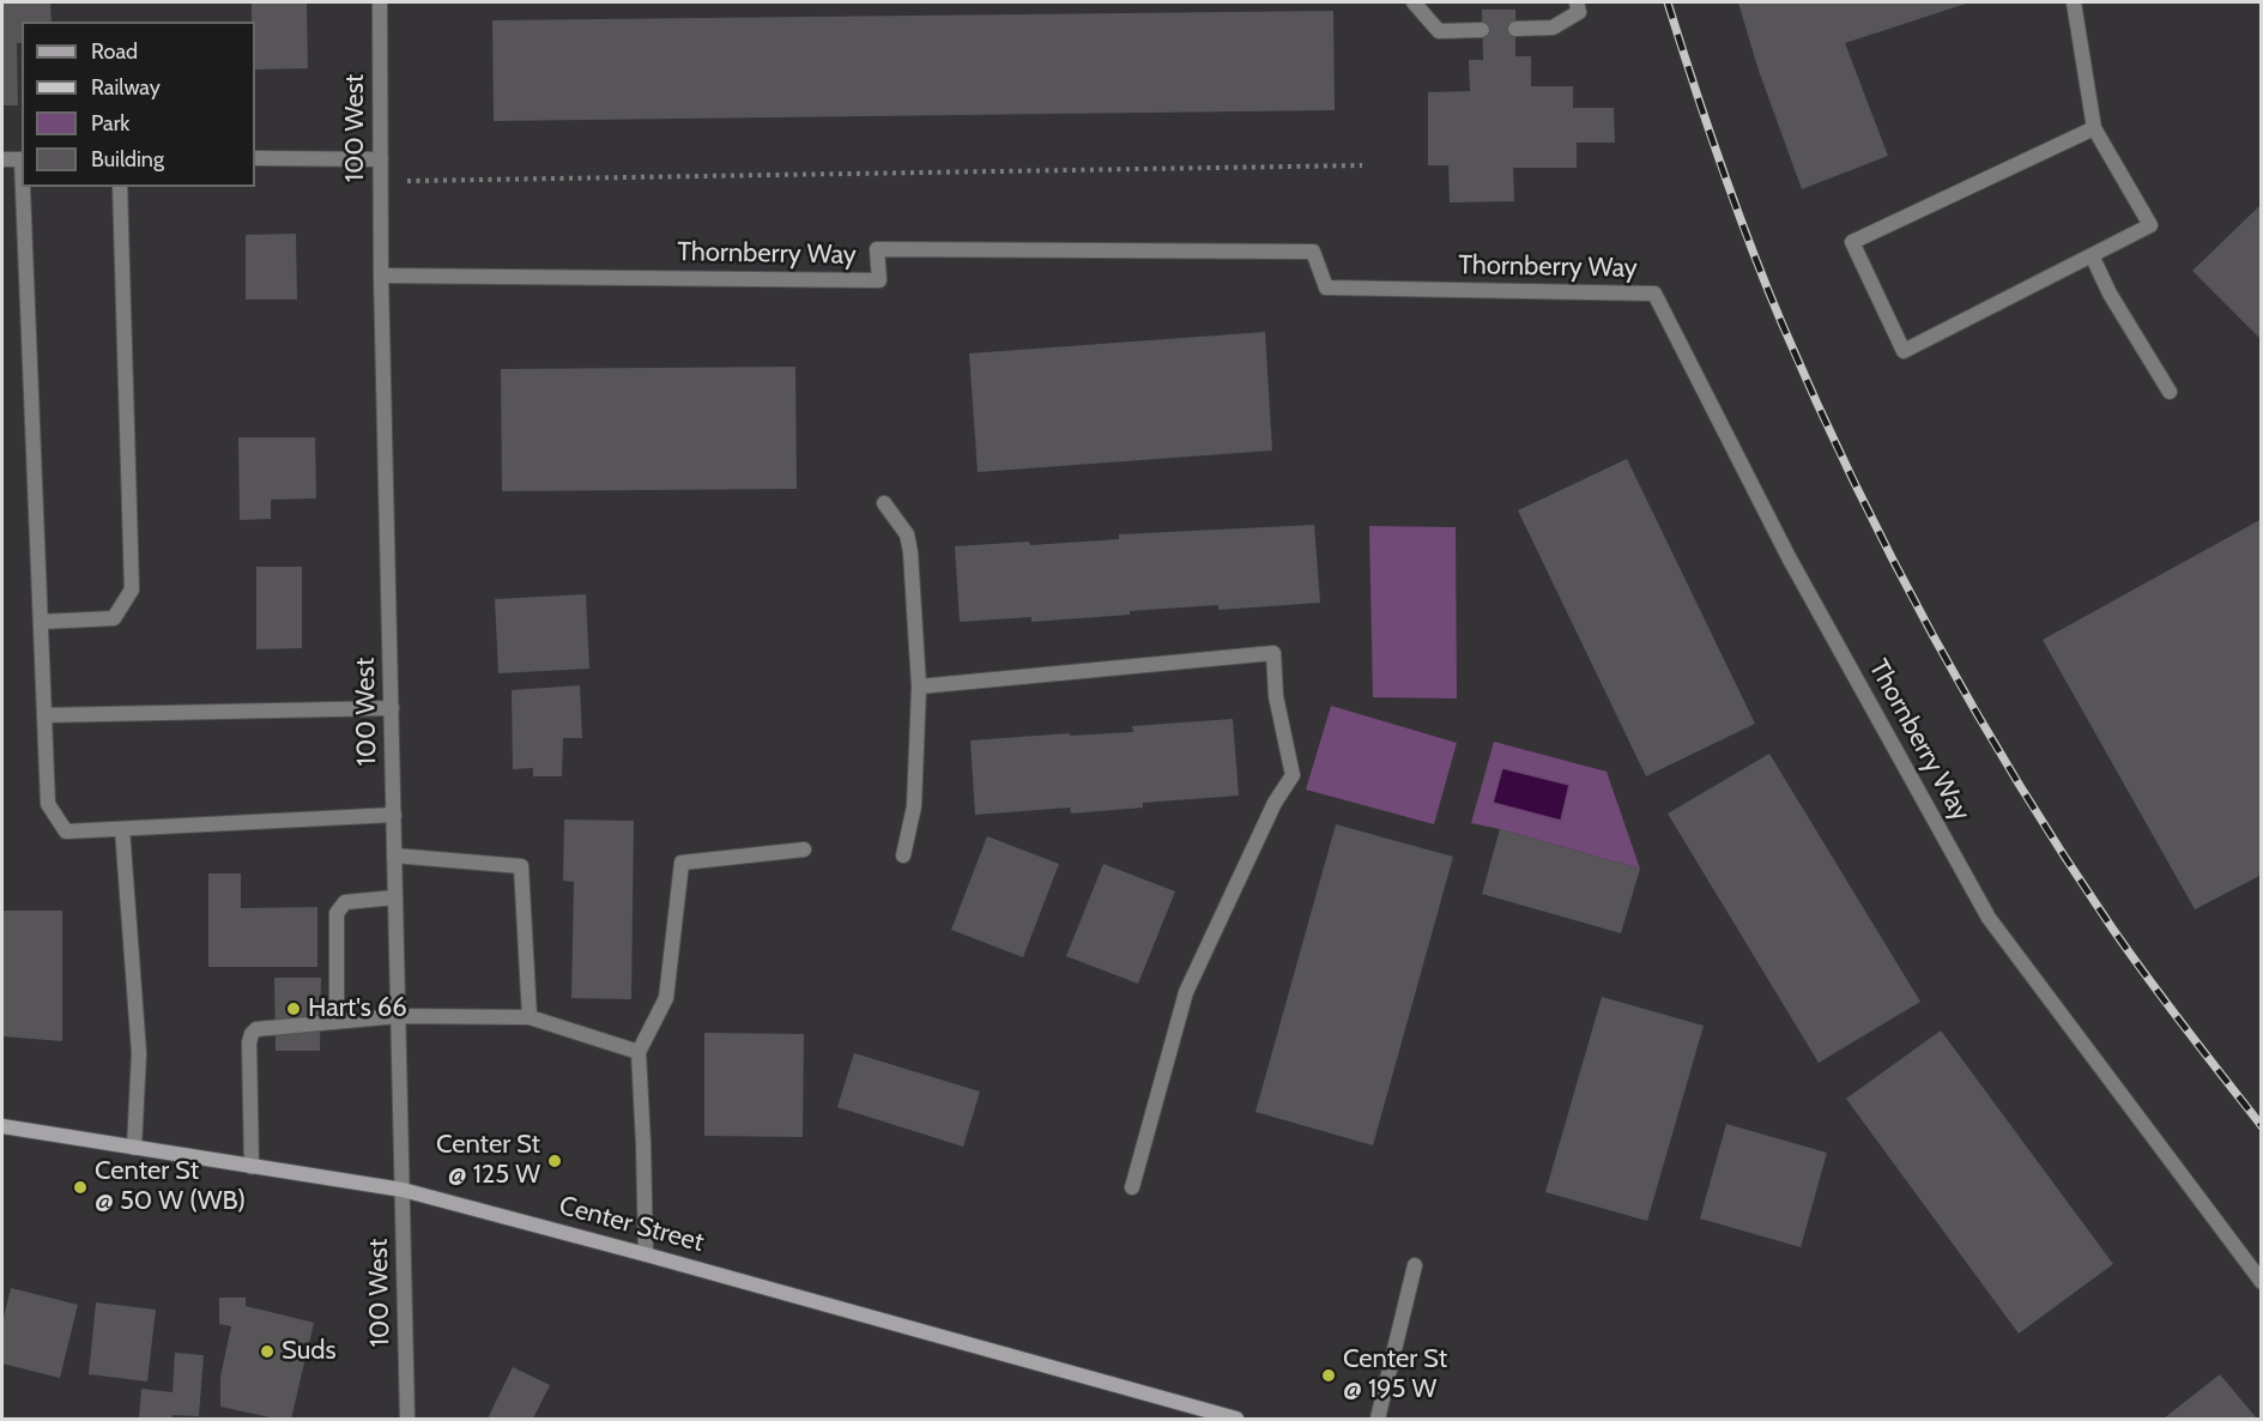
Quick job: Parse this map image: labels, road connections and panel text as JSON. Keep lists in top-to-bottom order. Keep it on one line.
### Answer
{"streets":{"main road":["Center Street"],"street":["100 West","Thornberry Way"]},"crossings":[["100 West","Thornberry Way"],["100 West","Center Street"]],"places":["Hart's 66","Center St @ 125 W","Center St @ 50 W (WB)","Suds","Center St @ 195 W"],"legend":["Road","Railway","Park","Building"]}
